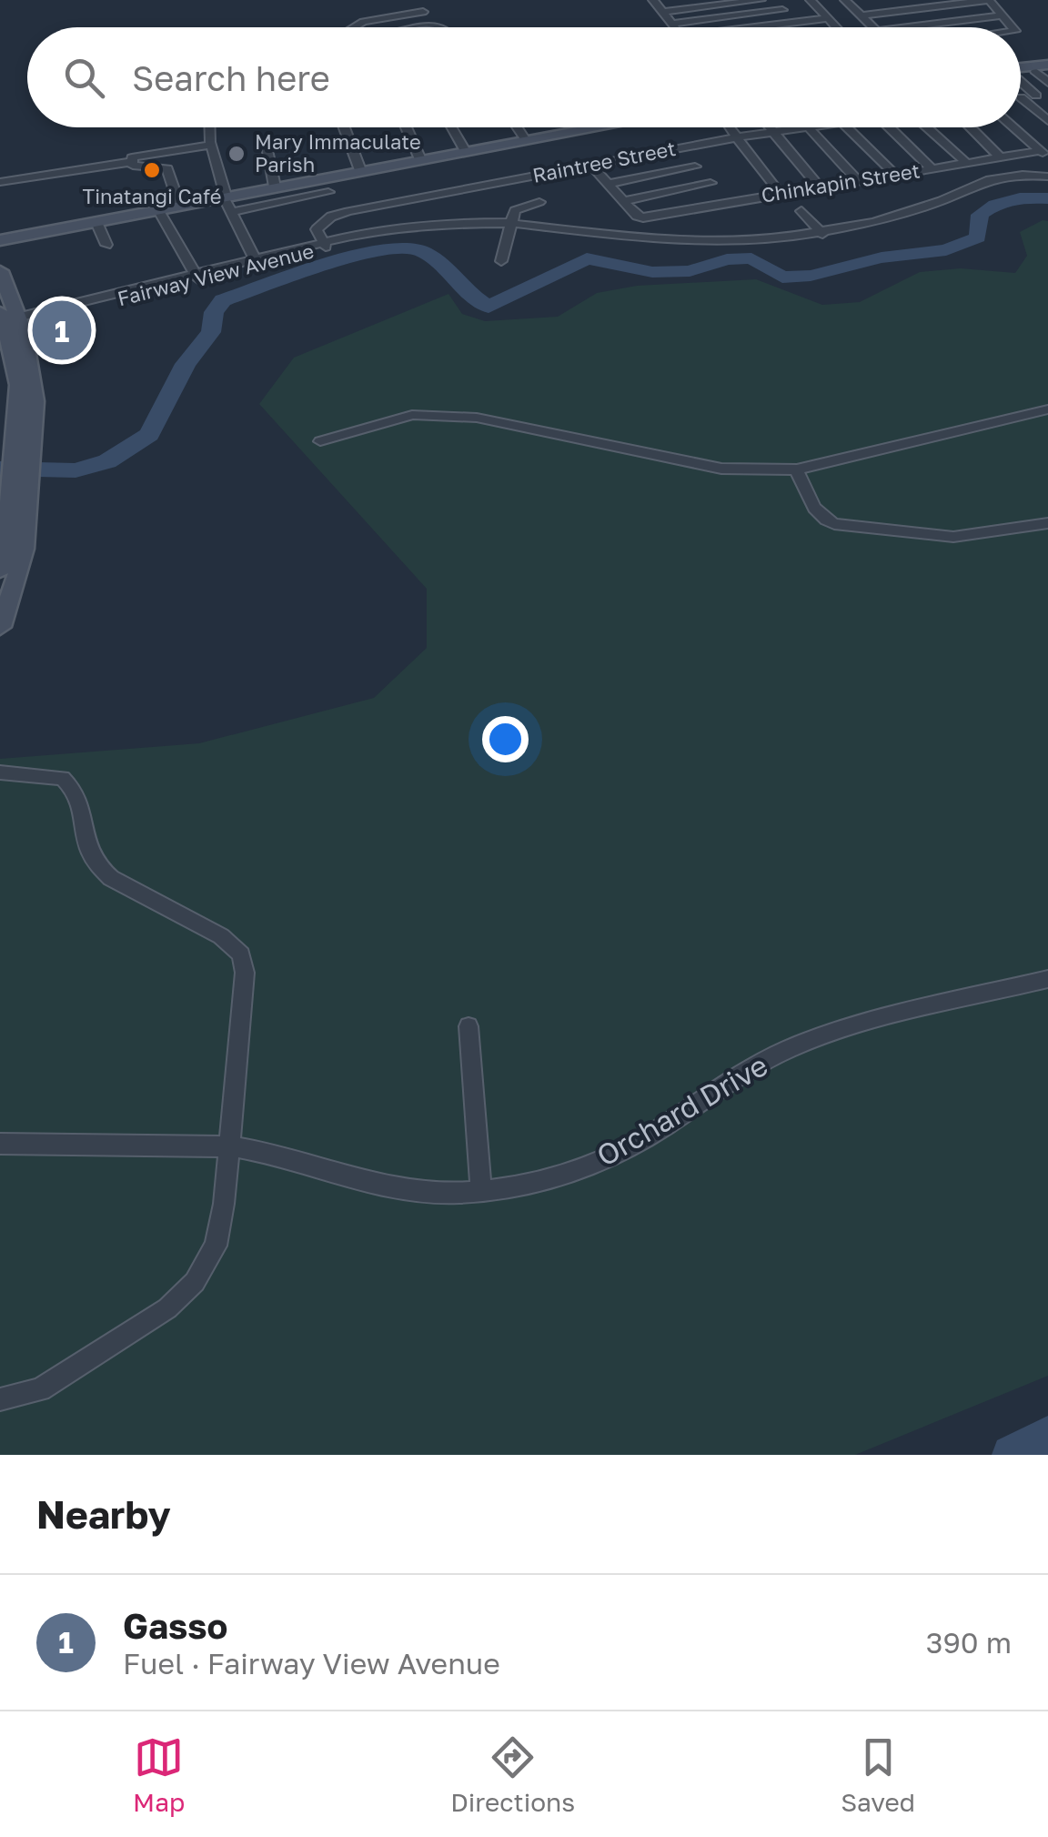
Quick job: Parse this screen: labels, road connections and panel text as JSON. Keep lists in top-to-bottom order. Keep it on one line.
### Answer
{"streets":{"street":["Raintree Street","Chinkapin Street","Fairway View Avenue","Orchard Drive"]},"crossings":[["Raintree Street","Fairway View Avenue"]],"places":["Mary Immaculate Parish","Tinatangi Café"],"page":{"search":"Search here","pins":"1","heading":"Nearby","list":[{"mark":"1","name":"Gasso","note":"Fuel · Fairway View Avenue","value":"390 m"}],"nav":["Map","Directions","Saved"]}}
